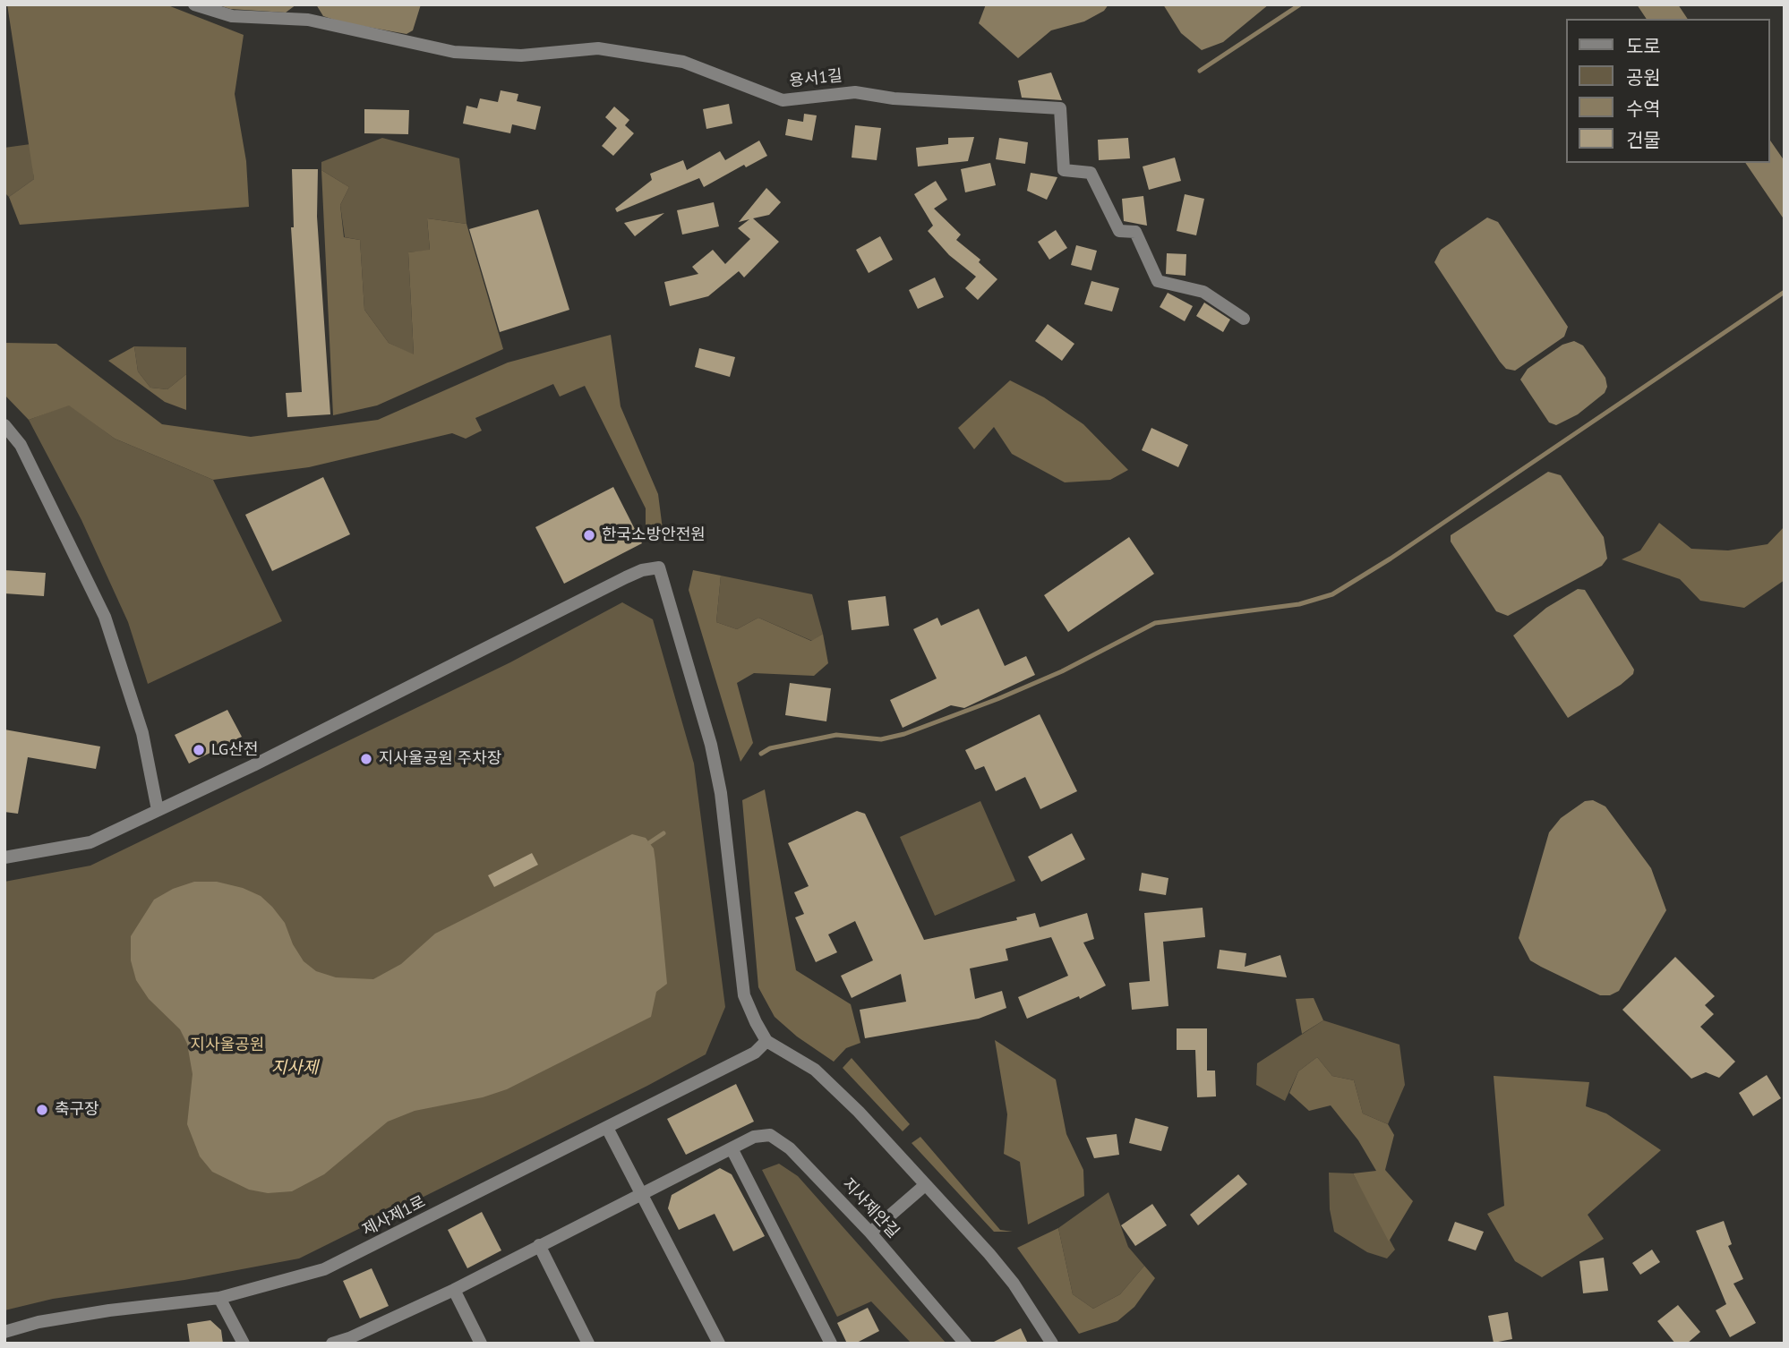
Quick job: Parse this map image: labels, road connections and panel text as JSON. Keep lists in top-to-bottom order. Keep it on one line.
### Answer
{"streets":{"street":["용서1길","지사제안길","제사제1로"]},"water":["지사제"],"parks":["지사울공원"],"places":["한국소방안전원","LG산전","지사울공원 주차장","축구장"],"legend":["도로","공원","수역","건물"]}
